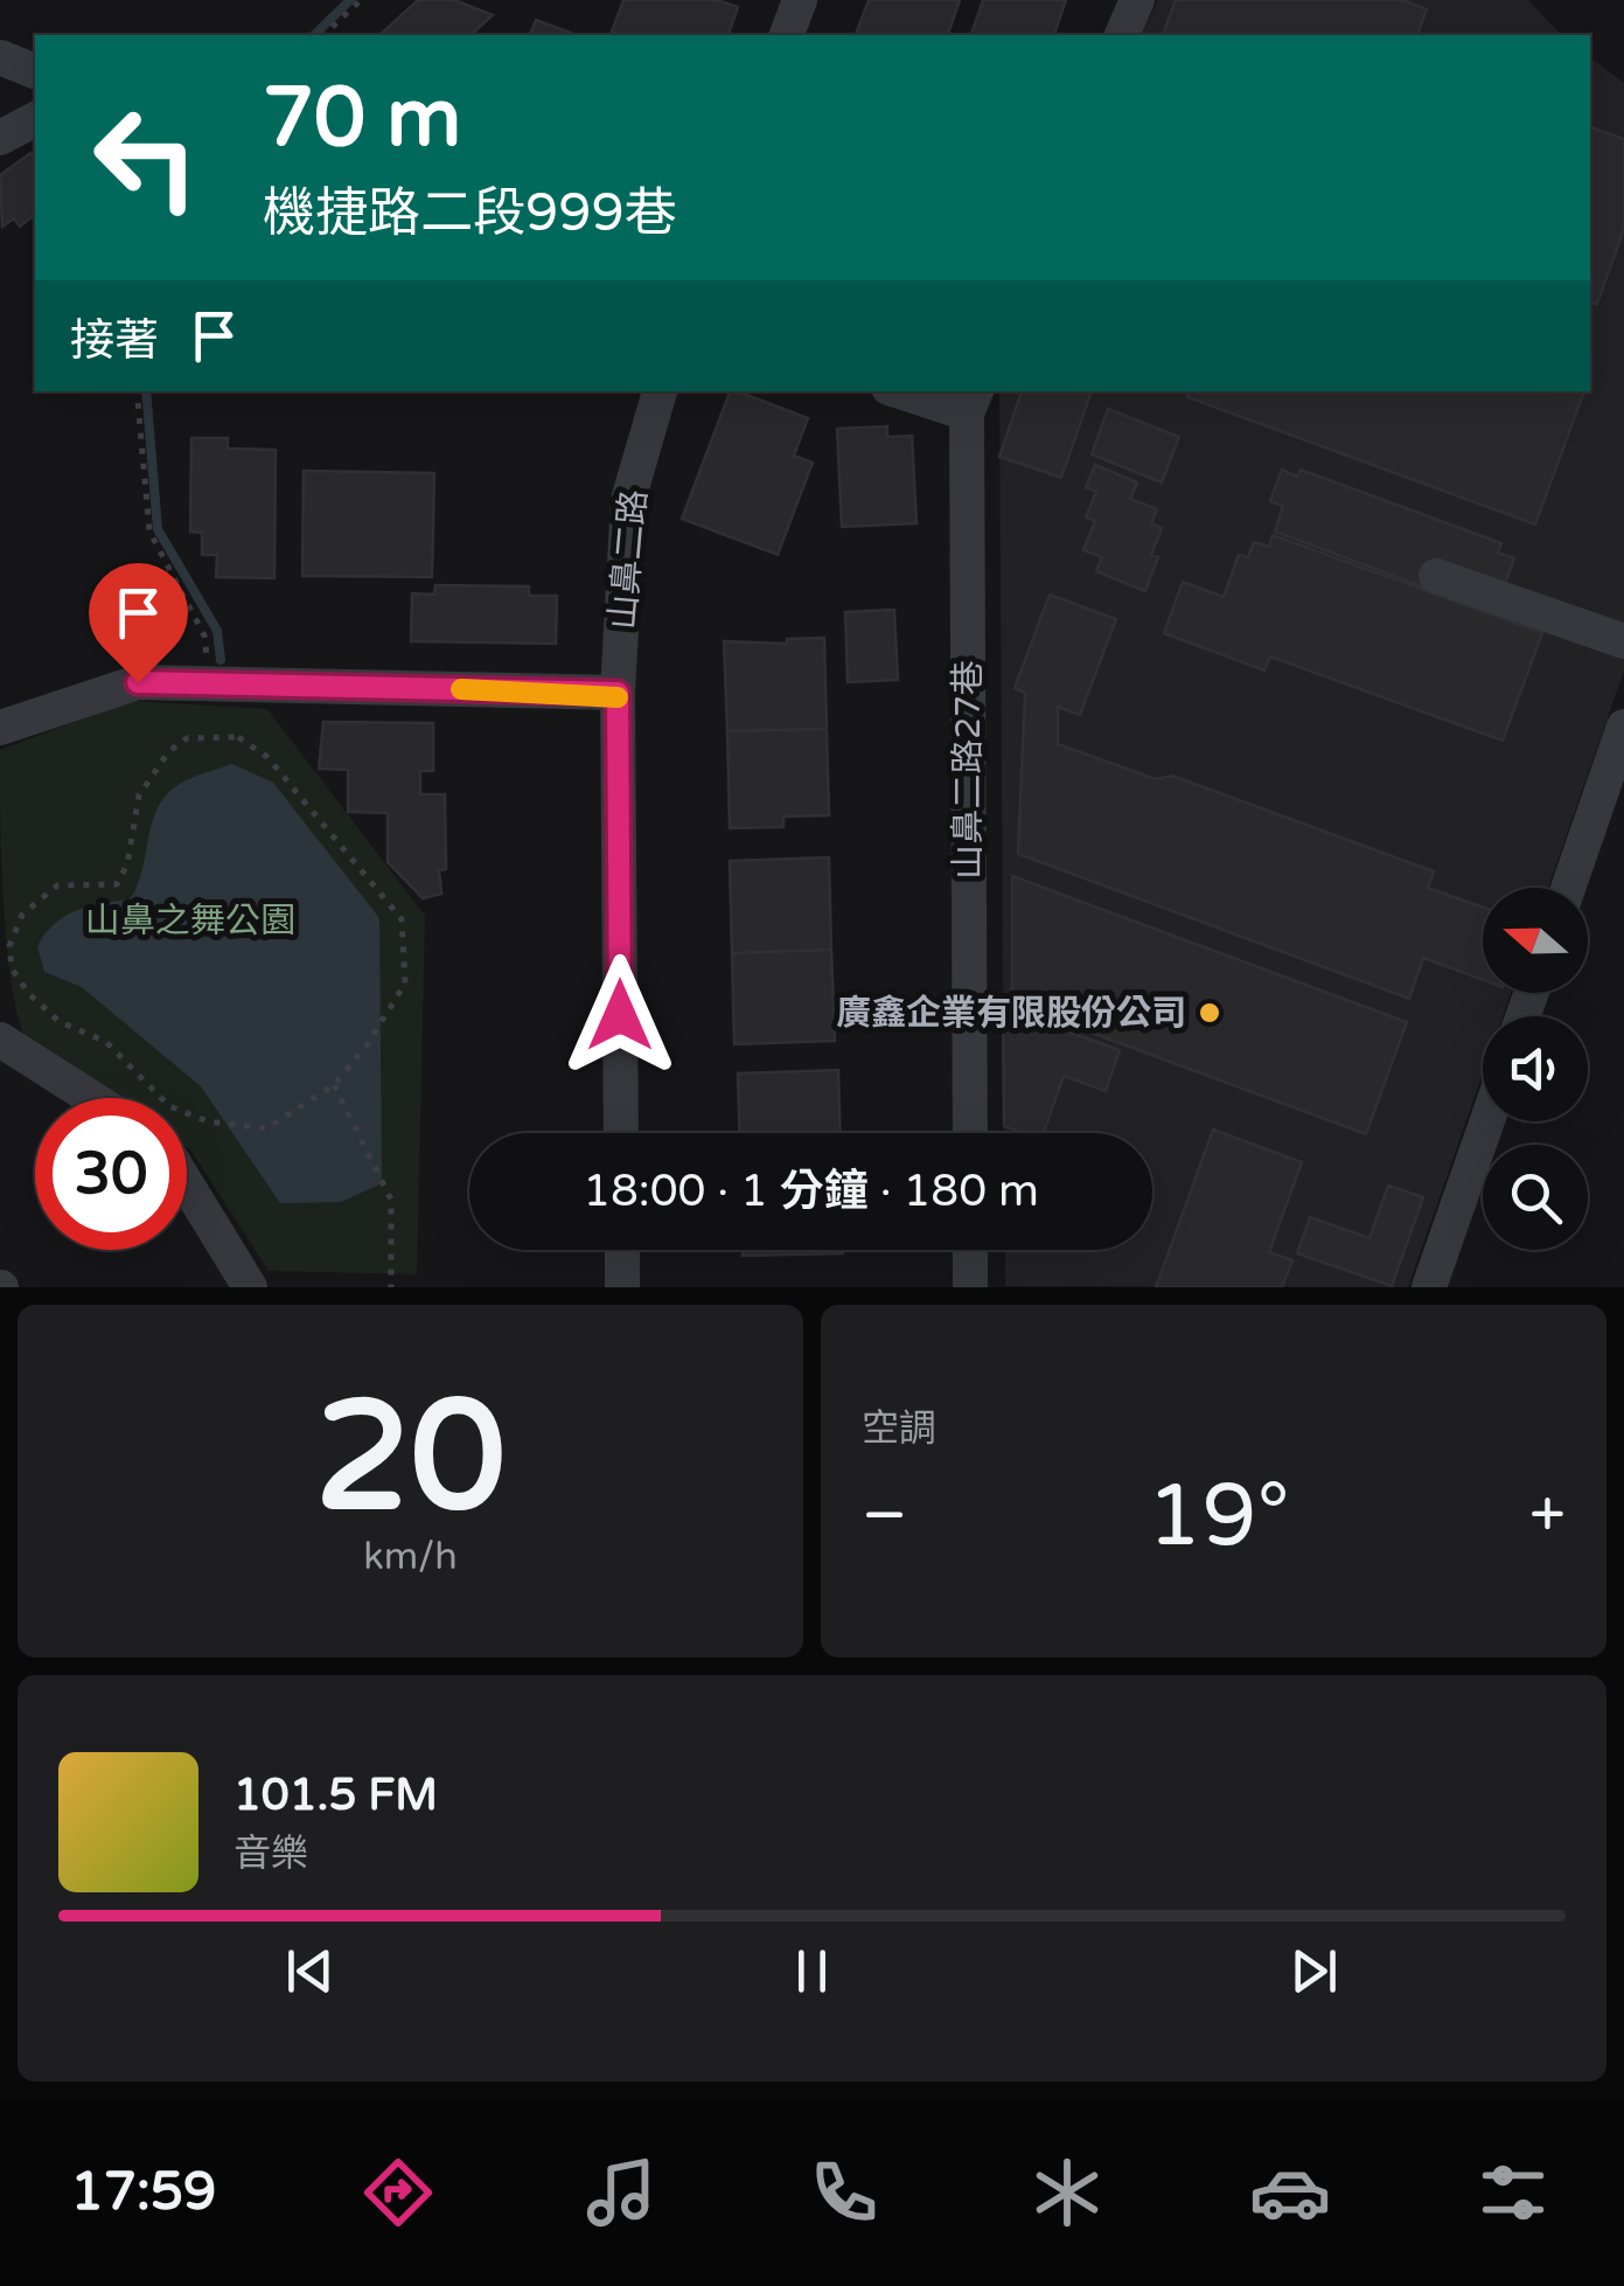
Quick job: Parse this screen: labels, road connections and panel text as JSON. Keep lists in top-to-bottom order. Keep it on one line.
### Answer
{"streets":{"street":["山鼻二路","山鼻二路27巷"]},"parks":["山鼻之舞公園"],"places":["廣鑫企業有限股份公司"],"north":"left","page":{"turn":["70 m","機捷路二段999巷"],"then":"接著","limit":"30","trip":"18:00 · 1 分鐘 · 180 m","tile":[["20","km/h"],"空調"],"heat":["−","19°","+"],"song":["101.5 FM","音樂"],"tabs":"17:59"}}
